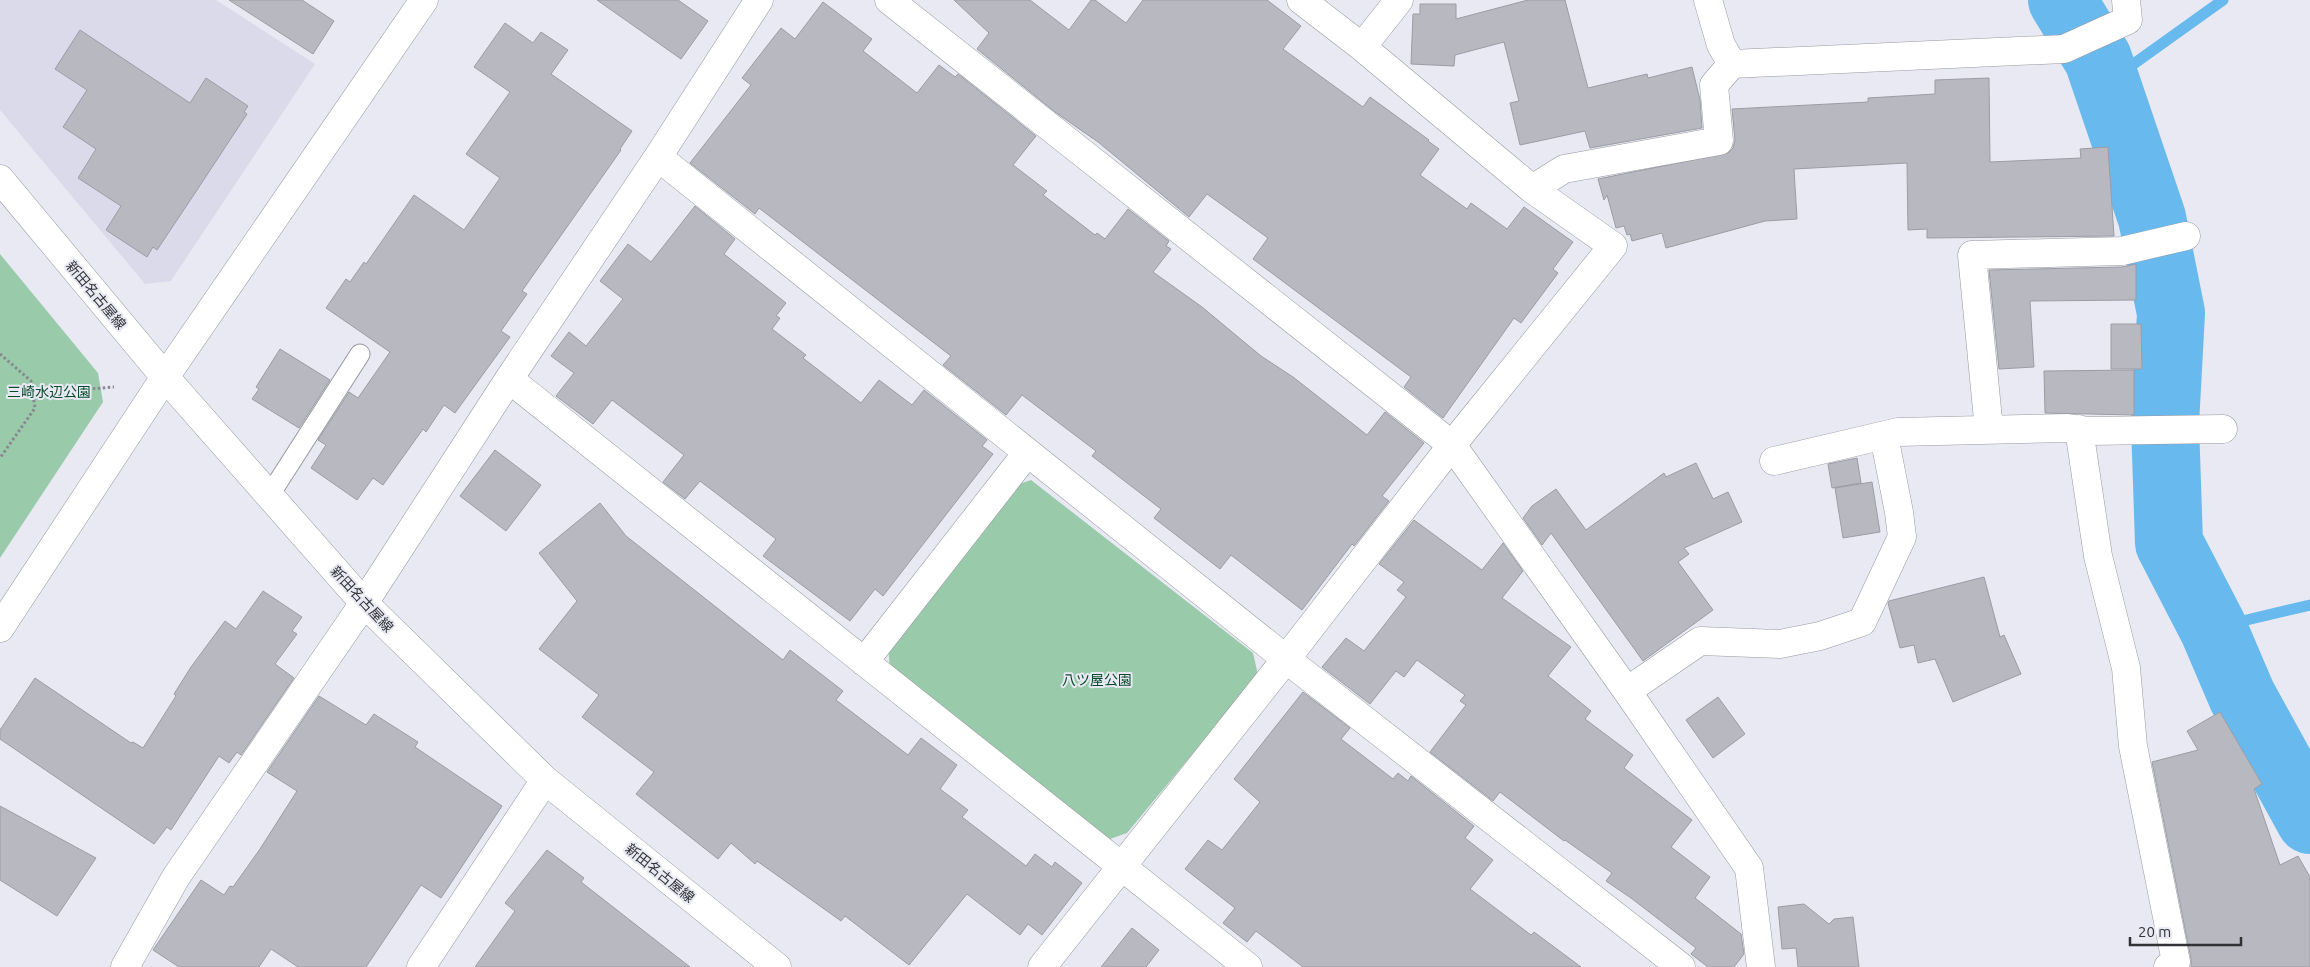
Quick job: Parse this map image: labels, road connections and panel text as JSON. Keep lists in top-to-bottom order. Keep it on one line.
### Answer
{"streets":{"street":["新田名古屋線"]},"parks":["三崎水辺公園","八ツ屋公園"],"scale_bar":"20 m"}
